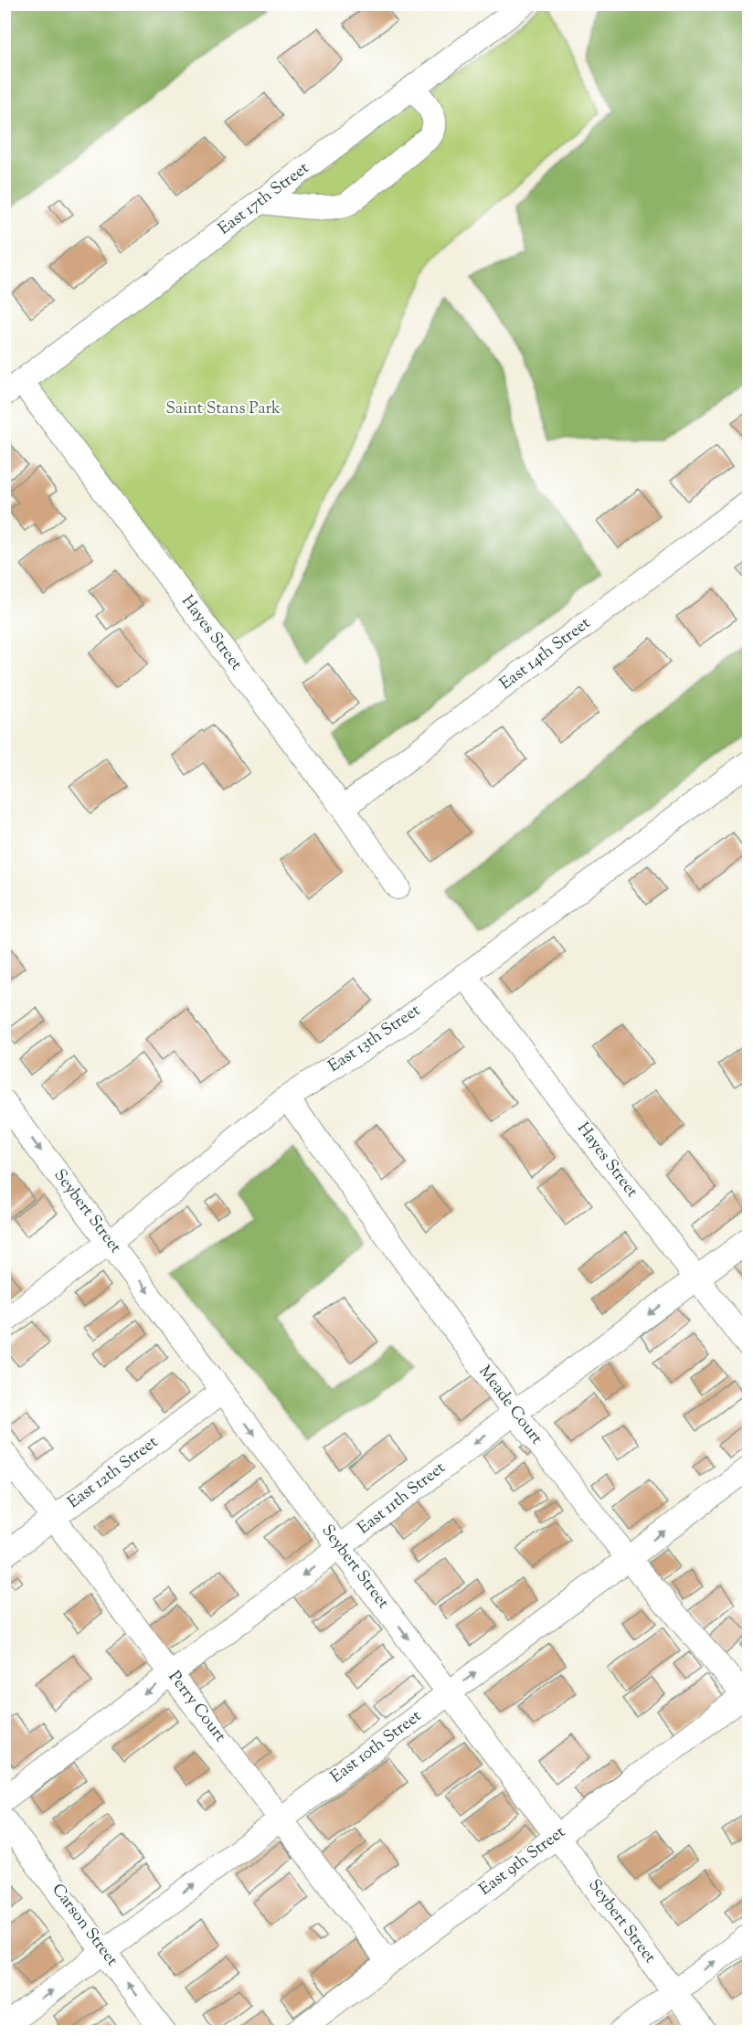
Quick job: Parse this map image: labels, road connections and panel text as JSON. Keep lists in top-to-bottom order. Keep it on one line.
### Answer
{"streets":{"street":["East 17th Street","Hayes Street","East 14th Street","East 13th Street","Seybert Street","Meade Court","East 12th Street","East 11th Street","Perry Court","East 10th Street","East 9th Street","Carson Street"]},"crossings":[["East 17th Street","Hayes Street"],["Hayes Street","East 14th Street"],["Hayes Street","East 13th Street"],["Hayes Street","East 11th Street"],["East 13th Street","Seybert Street"],["East 13th Street","Meade Court"],["Seybert Street","East 12th Street"],["Seybert Street","East 11th Street"],["Seybert Street","East 10th Street"],["Seybert Street","East 9th Street"],["Meade Court","East 11th Street"],["Meade Court","East 10th Street"],["Meade Court","East 9th Street"],["East 12th Street","Perry Court"],["East 11th Street","Perry Court"],["Perry Court","East 10th Street"],["Perry Court","East 9th Street"],["East 10th Street","Carson Street"]],"one_way":["Seybert Street","East 11th Street","East 10th Street","Carson Street"],"parks":["Saint Stans Park"]}
